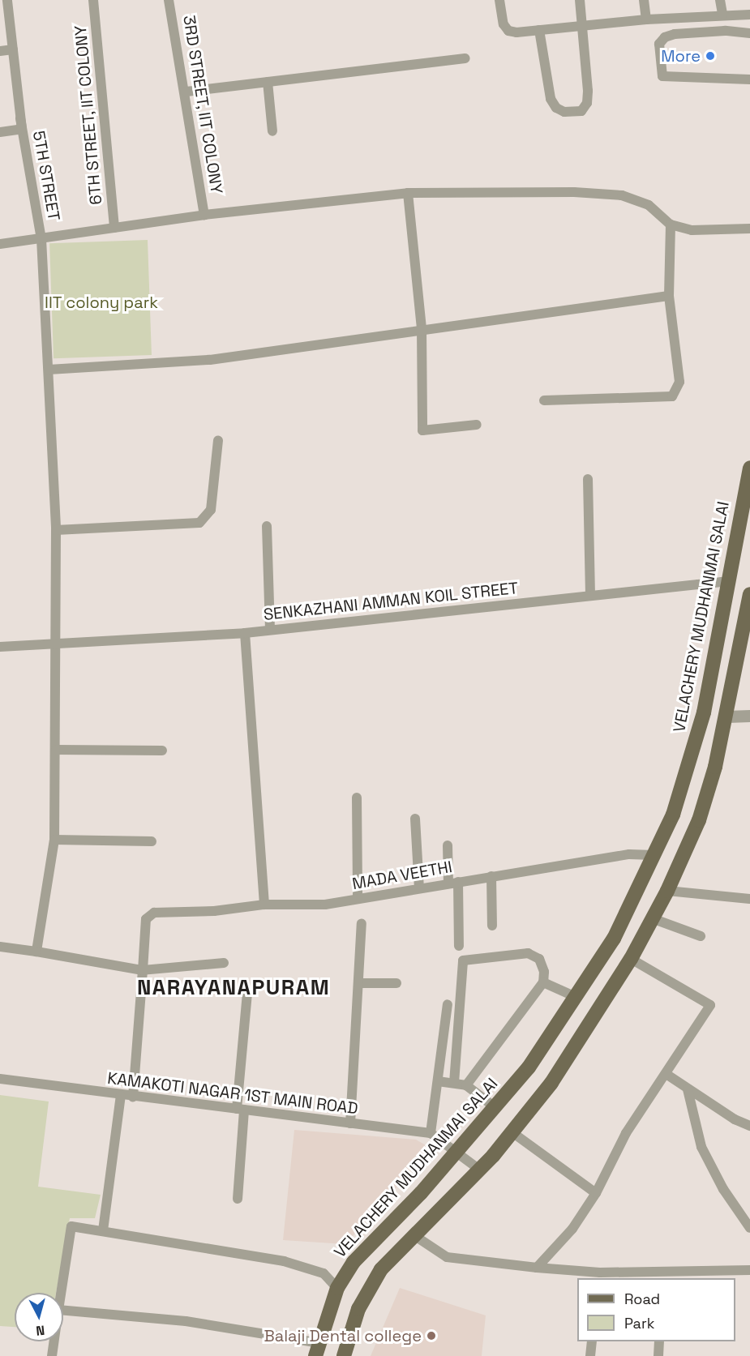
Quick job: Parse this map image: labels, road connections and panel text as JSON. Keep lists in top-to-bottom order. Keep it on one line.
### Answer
{"streets":{"main road":["VELACHERY MUDHANMAI SALAI"],"street":["3RD STREET, IIT COLONY","6TH STREET, IIT COLONY","5TH STREET","SENKAZHANI AMMAN KOIL STREET","MADA VEETHI","KAMAKOTI NAGAR 1ST MAIN ROAD"]},"crossings":[["5TH STREET","SENKAZHANI AMMAN KOIL STREET"],["SENKAZHANI AMMAN KOIL STREET","VELACHERY MUDHANMAI SALAI"],["VELACHERY MUDHANMAI SALAI","MADA VEETHI"],["VELACHERY MUDHANMAI SALAI","KAMAKOTI NAGAR 1ST MAIN ROAD"]],"districts":["NARAYANAPURAM"],"parks":["IIT colony park"],"places":["More","Balaji Dental college"],"legend":["Road","Park"],"north":"bottom"}
